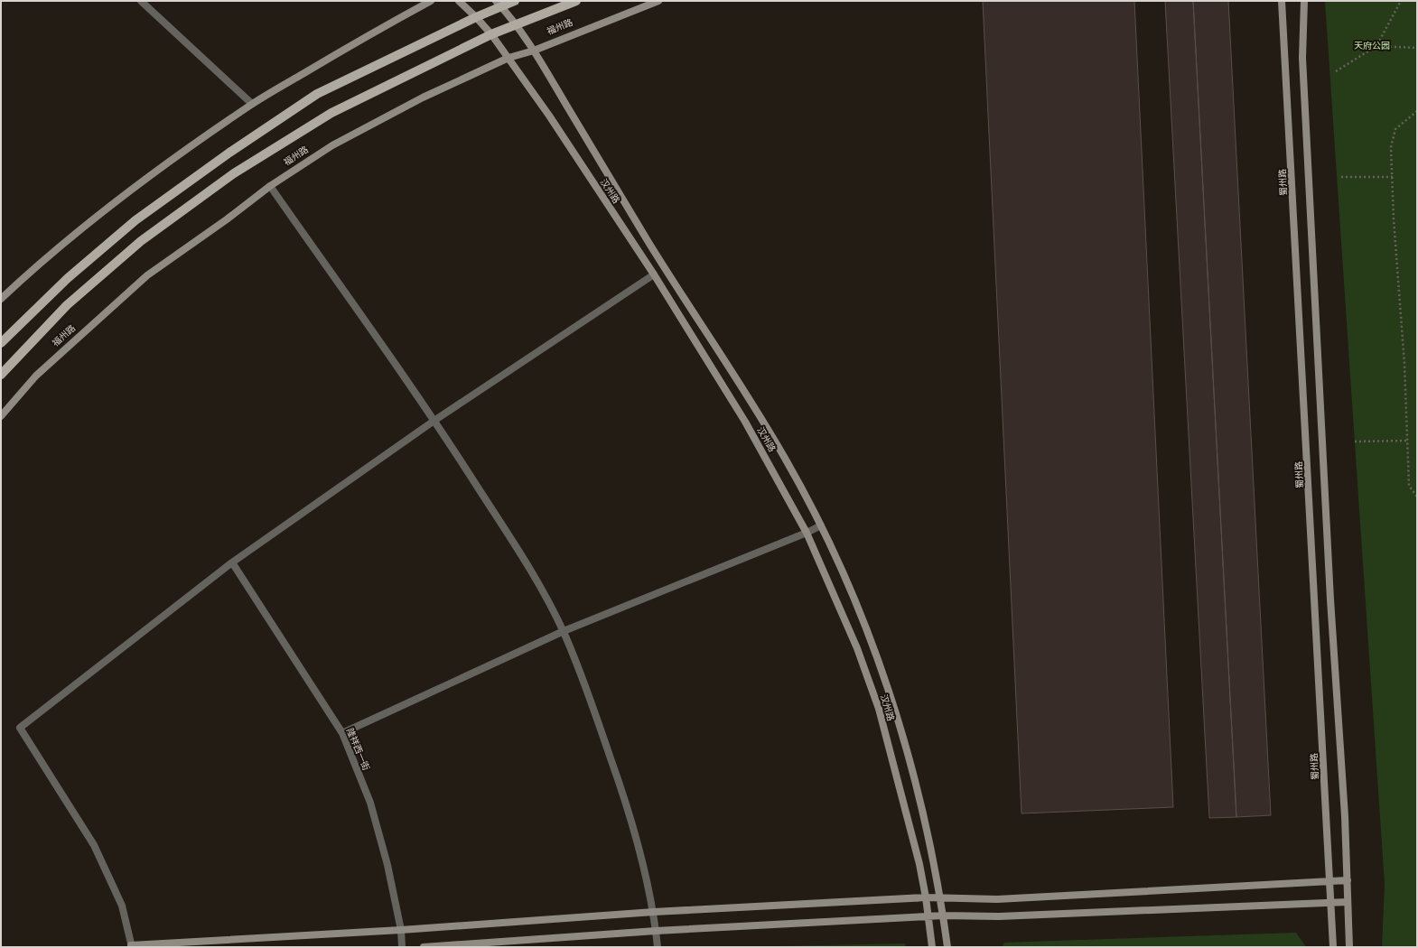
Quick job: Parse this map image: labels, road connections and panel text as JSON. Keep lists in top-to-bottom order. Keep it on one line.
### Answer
{"streets":{"main road":["福州路","蜀州路","汉州路"],"street":["隆祥西一街"]},"crossings":[["福州路","汉州路"]],"parks":["天府公园"]}
